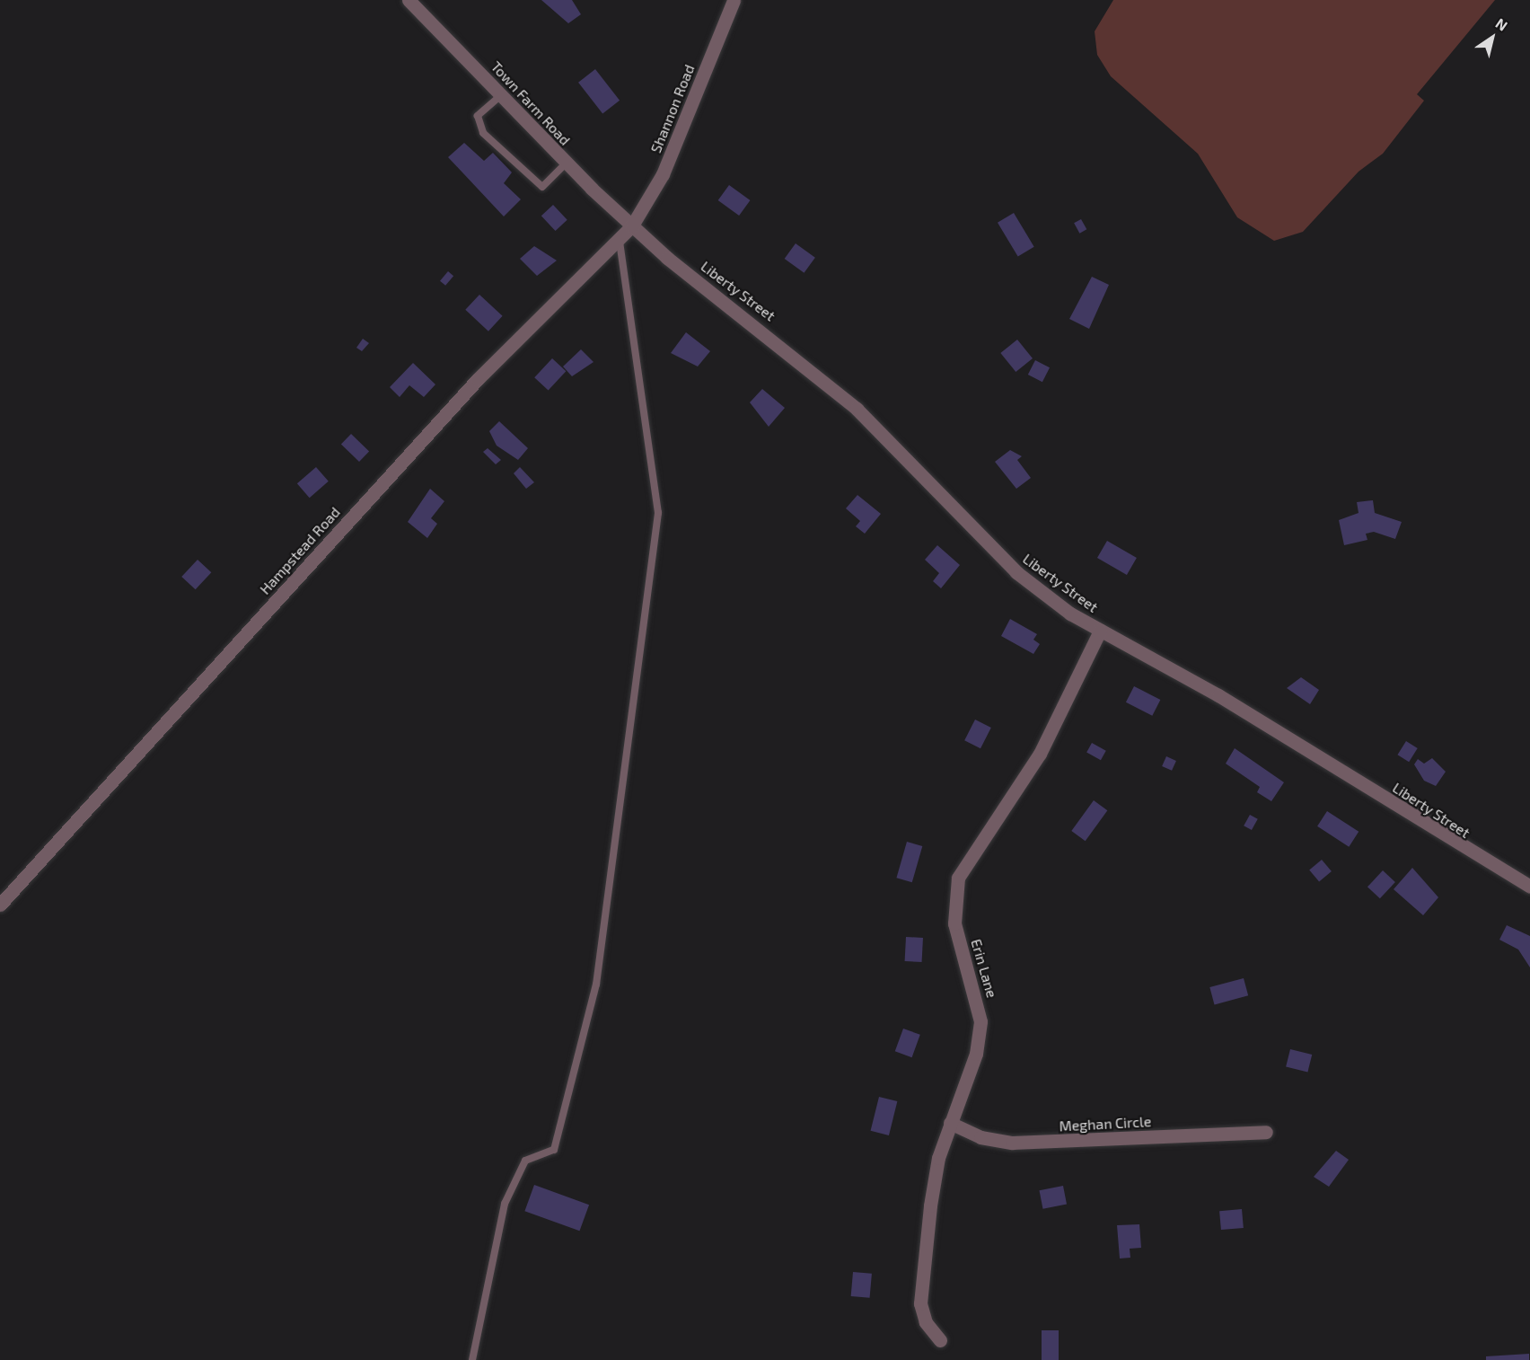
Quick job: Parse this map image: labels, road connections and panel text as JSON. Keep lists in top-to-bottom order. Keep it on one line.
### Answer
{"streets":{"street":["Town Farm Road","Shannon Road","Liberty Street","Hampstead Road","Erin Lane","Meghan Circle"]},"crossings":[["Town Farm Road","Shannon Road"],["Town Farm Road","Liberty Street"],["Town Farm Road","Hampstead Road"],["Shannon Road","Liberty Street"],["Shannon Road","Hampstead Road"],["Liberty Street","Hampstead Road"],["Liberty Street","Erin Lane"],["Erin Lane","Meghan Circle"]],"north":"top right"}
